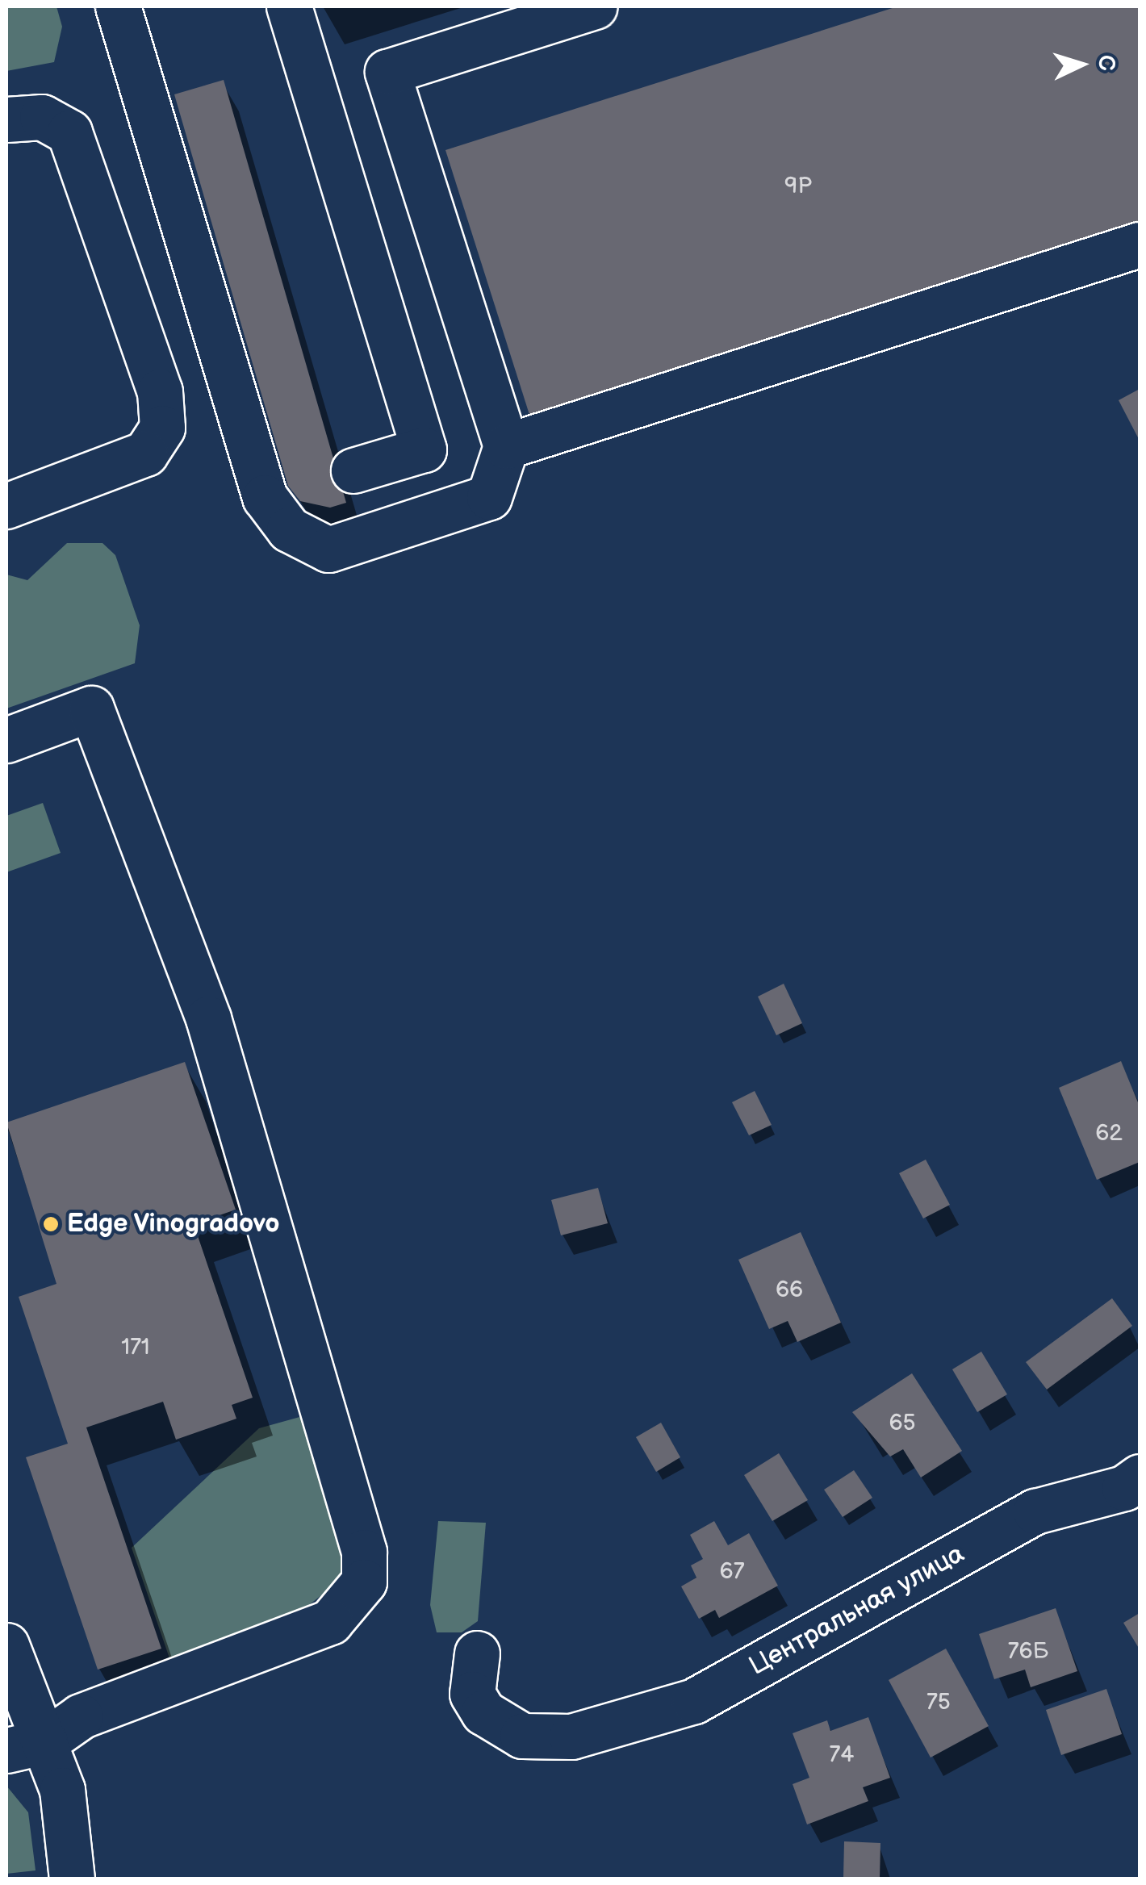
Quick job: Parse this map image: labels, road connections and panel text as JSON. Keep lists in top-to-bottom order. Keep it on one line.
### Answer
{"streets":{"street":["Центральная улица"]},"places":["Edge Vinogradovo"],"house_numbers":["9Р","62","66","171","65","67","76Б","75","74"],"north":"right"}
